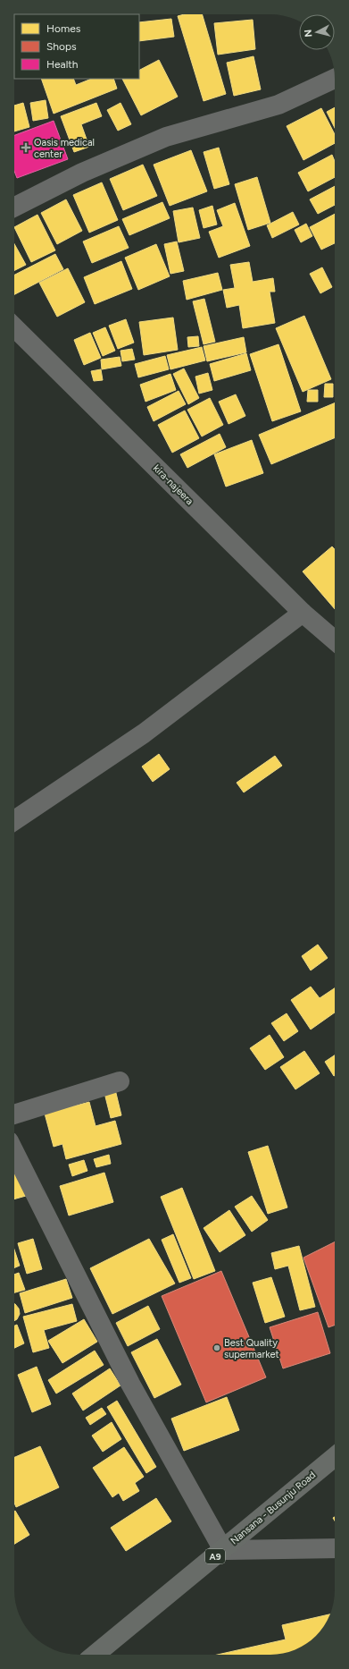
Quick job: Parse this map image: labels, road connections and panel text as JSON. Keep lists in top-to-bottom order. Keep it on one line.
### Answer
{"streets":{"main road":["Nansana - Busunju Road","A9"],"street":["kira-najeera"]},"places":{"health":["Oasis medical center"],"other":["Best Quality supermarket"]},"legend":["Homes","Shops","Health"],"north":"left"}
